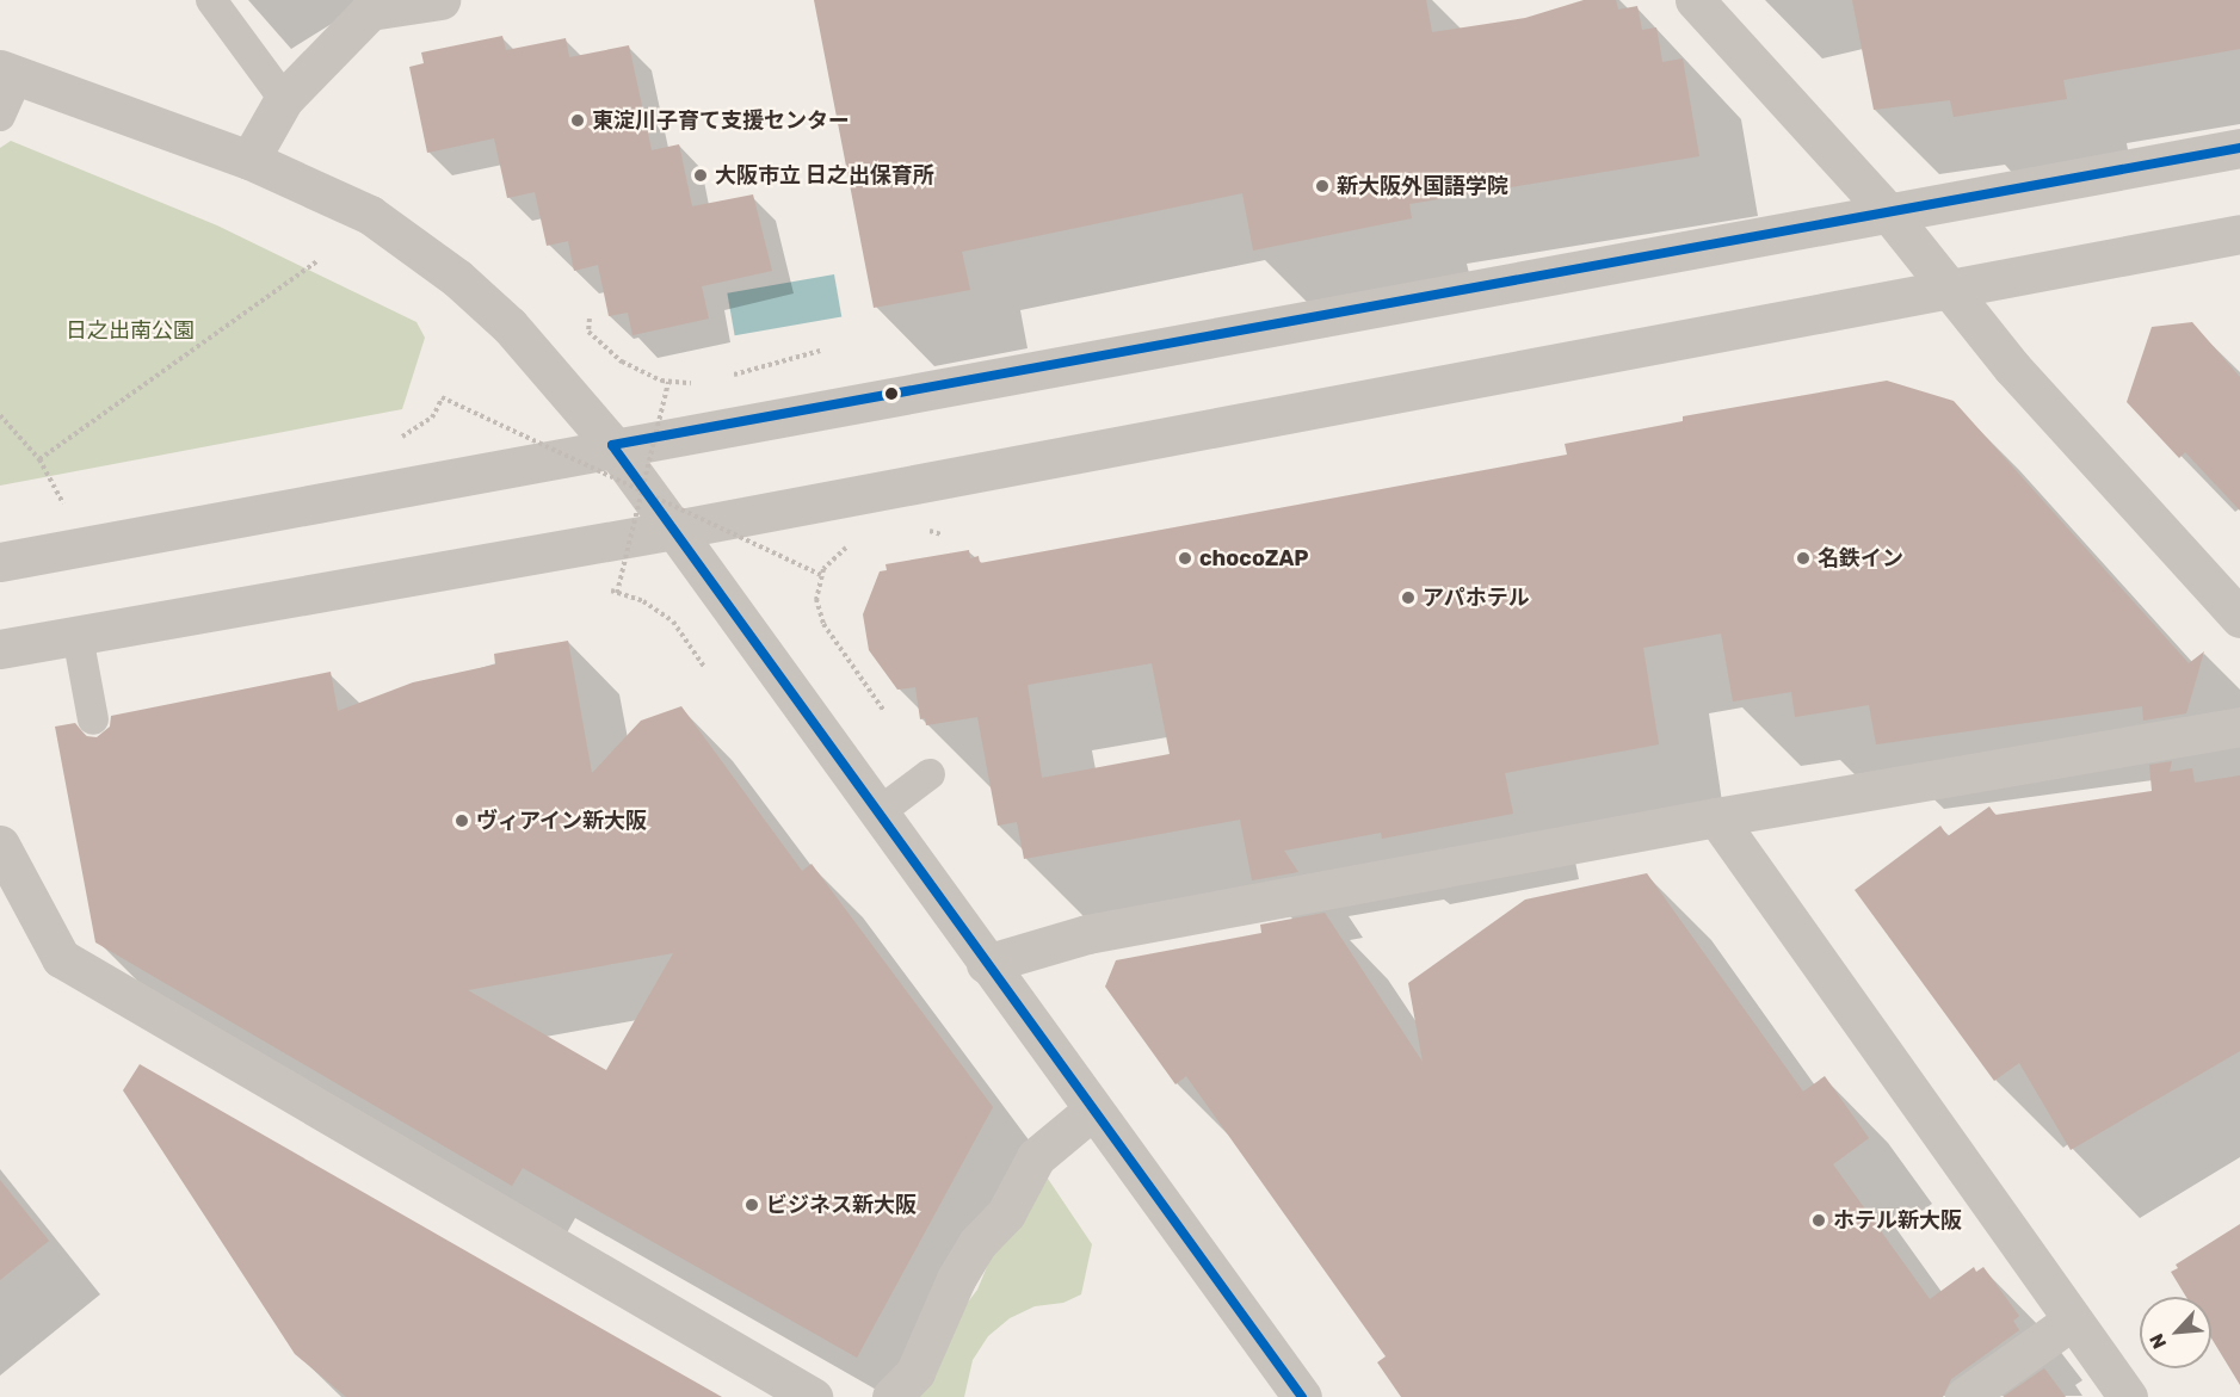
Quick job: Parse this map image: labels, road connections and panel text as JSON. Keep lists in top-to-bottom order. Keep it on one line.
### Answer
{"parks":["日之出南公園"],"places":["東淀川子育て支援センター","大阪市立 日之出保育所","新大阪外国語学院","chocoZAP","名鉄イン","アパホテル","ヴィアイン新大阪","ビジネス新大阪","ホテル新大阪"],"north":"bottom left"}
